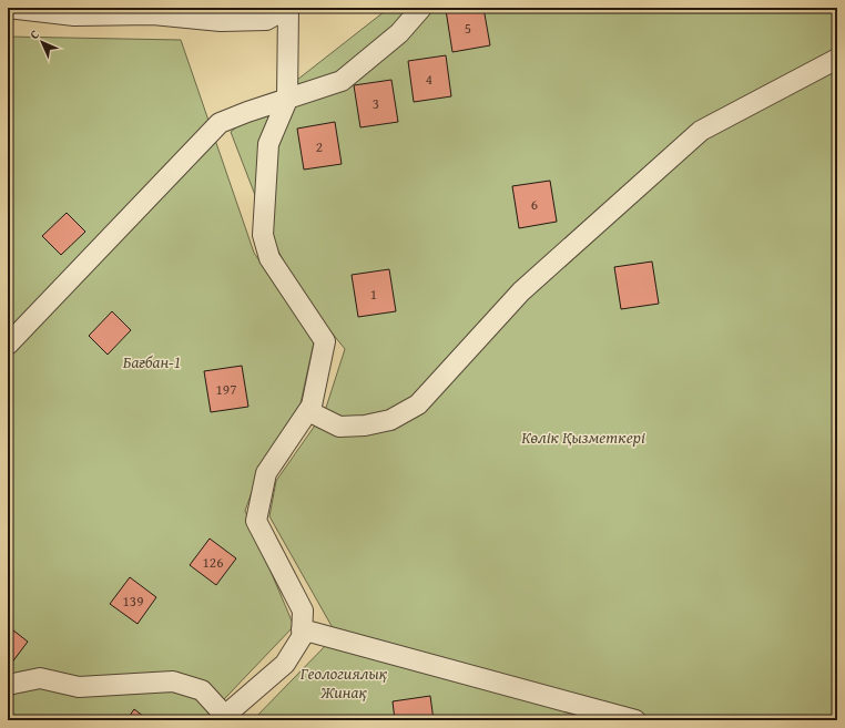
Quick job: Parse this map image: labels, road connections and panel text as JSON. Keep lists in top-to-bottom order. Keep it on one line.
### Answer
{"parks":["Бағбан-1","Көлік Қызметкері","Геологиялық Жинақ"],"house_numbers":["5","4","3","2","6","1","197","126","139"],"north":"top left"}
